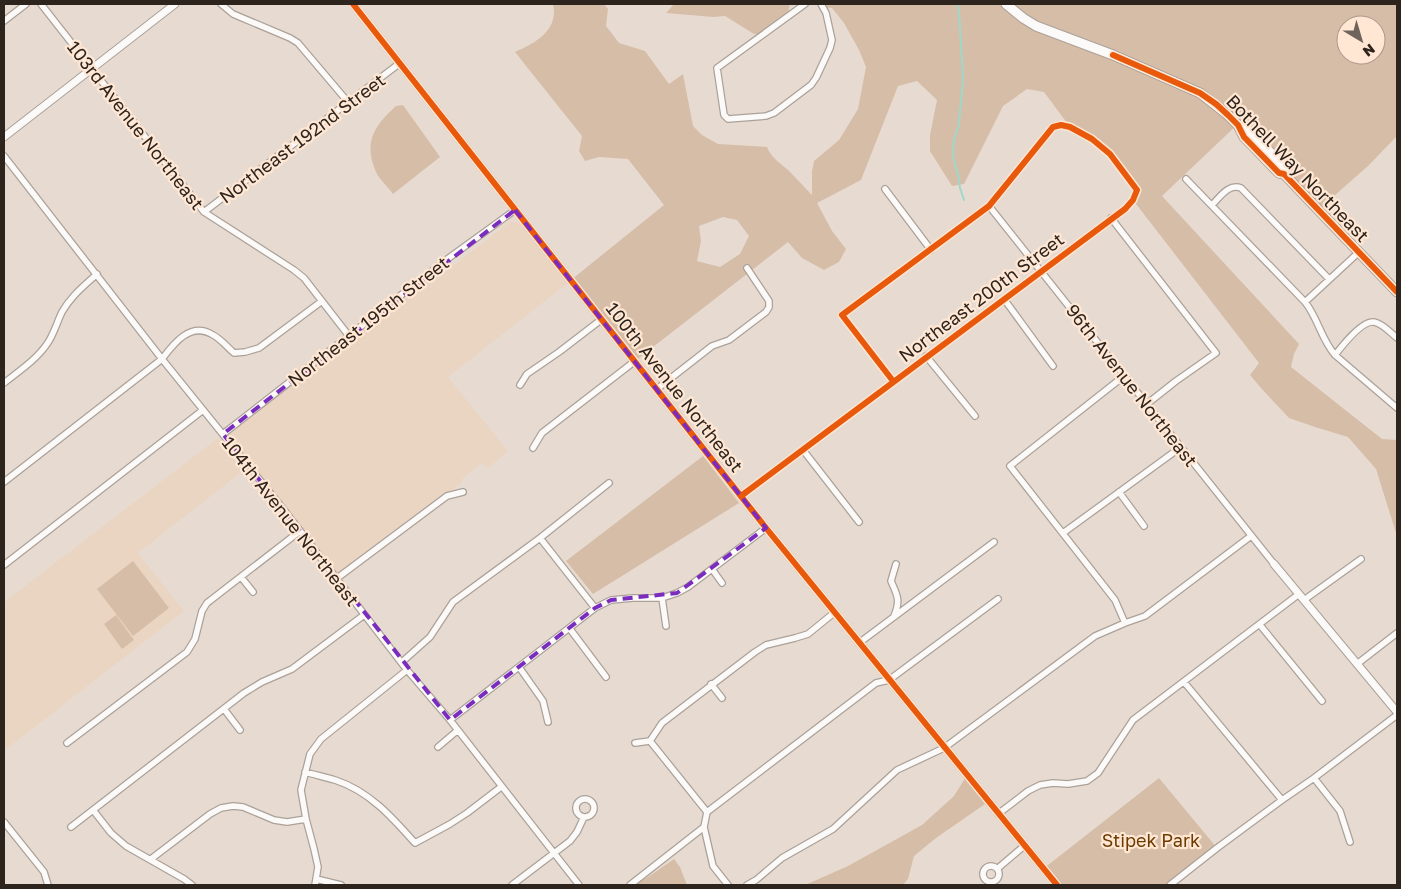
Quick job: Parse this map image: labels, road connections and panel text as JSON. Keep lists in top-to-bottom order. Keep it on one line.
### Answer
{"streets":{"main road":["Bothell Way Northeast"],"street":["103rd Avenue Northeast","Northeast 192nd Street","Northeast 200th Street","Northeast 195th Street","96th Avenue Northeast","100th Avenue Northeast","104th Avenue Northeast"]},"crossings":[["103rd Avenue Northeast","Northeast 192nd Street"],["103rd Avenue Northeast","Northeast 195th Street"],["Northeast 192nd Street","100th Avenue Northeast"],["Northeast 200th Street","96th Avenue Northeast"],["Northeast 200th Street","100th Avenue Northeast"],["Northeast 195th Street","100th Avenue Northeast"],["Northeast 195th Street","104th Avenue Northeast"]],"parks":["Stipek Park"],"north":"bottom right"}
